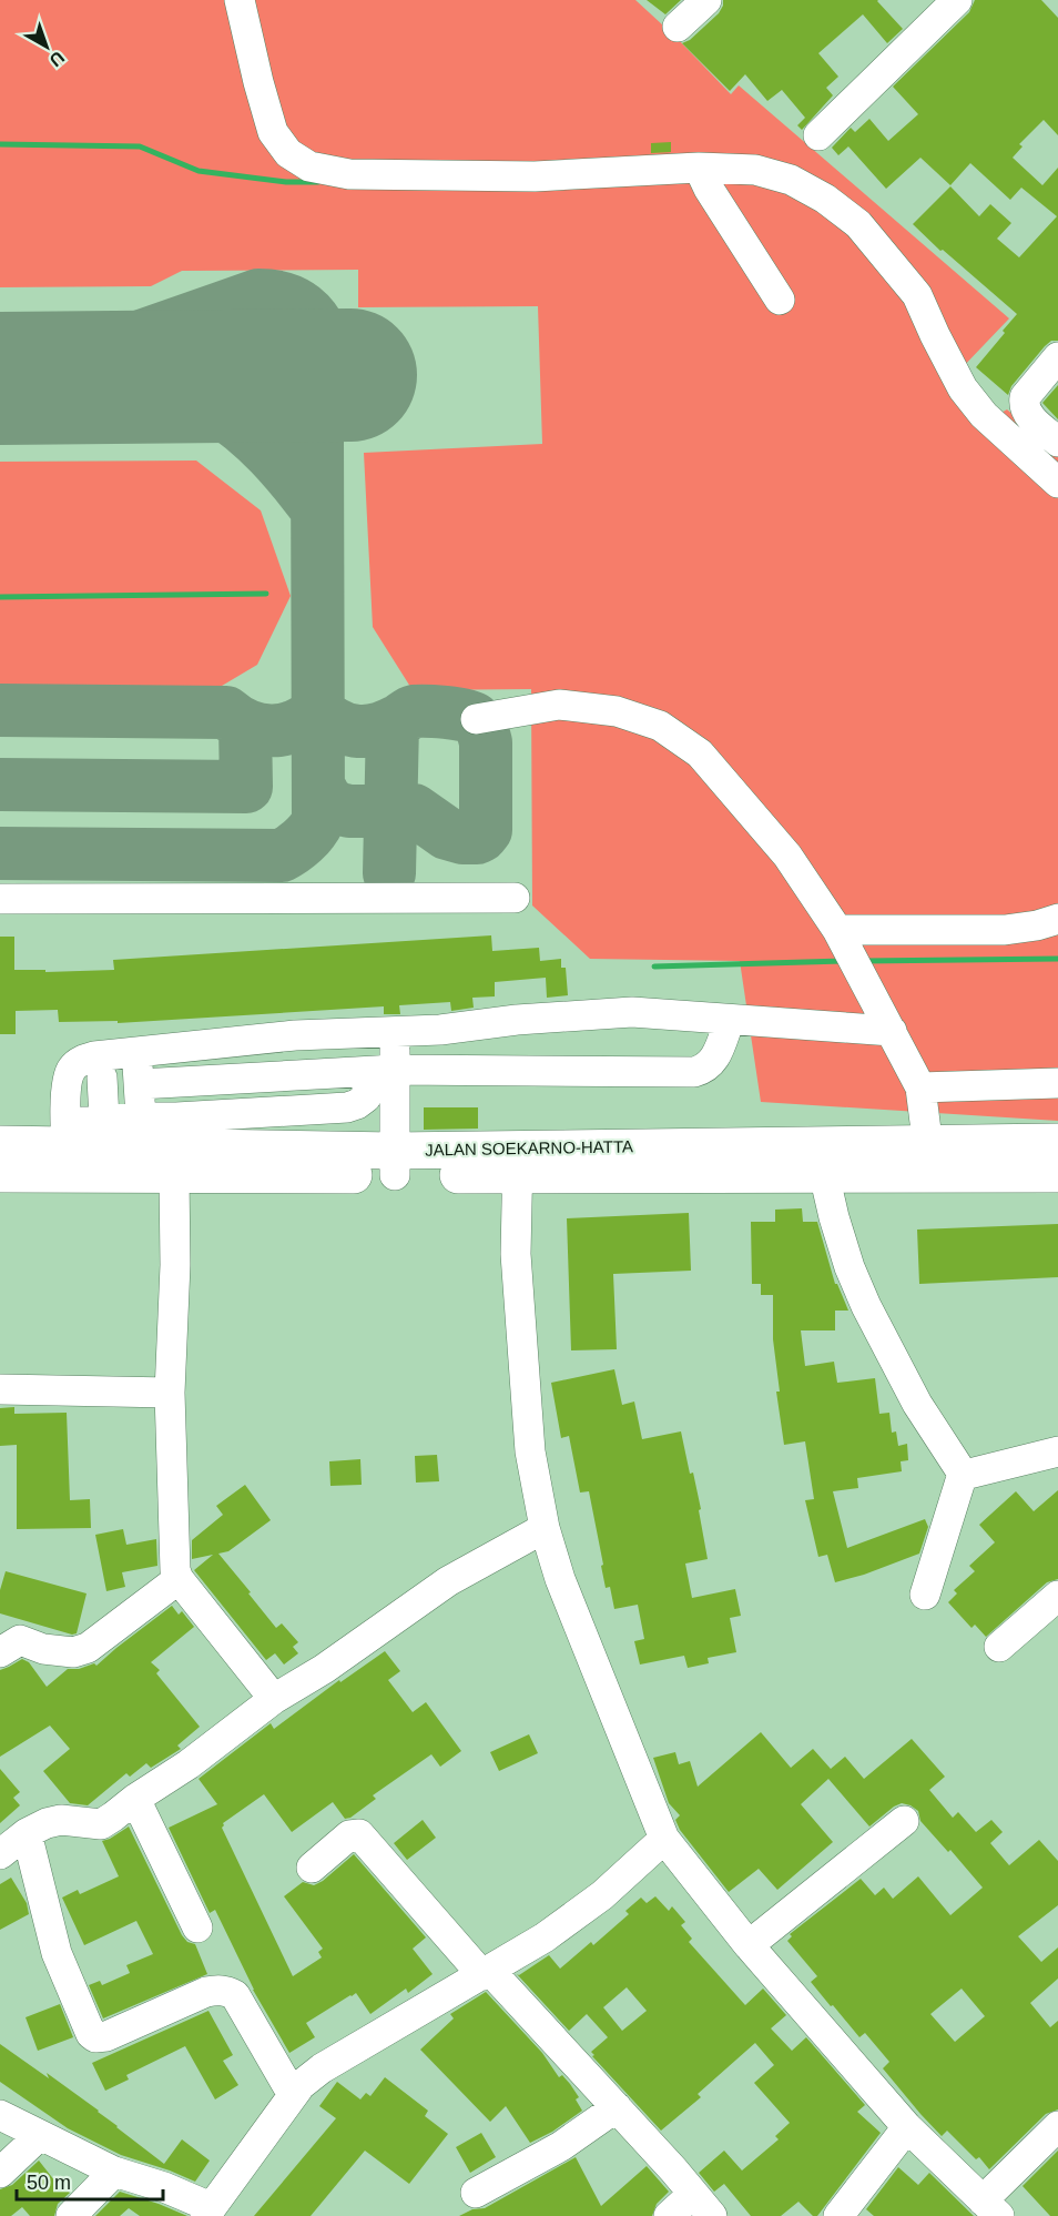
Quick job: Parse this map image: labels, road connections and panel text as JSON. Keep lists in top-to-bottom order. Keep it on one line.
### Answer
{"streets":{"highway":["JALAN SOEKARNO-HATTA"]},"scale_bar":"50 m","north":"bottom right"}
